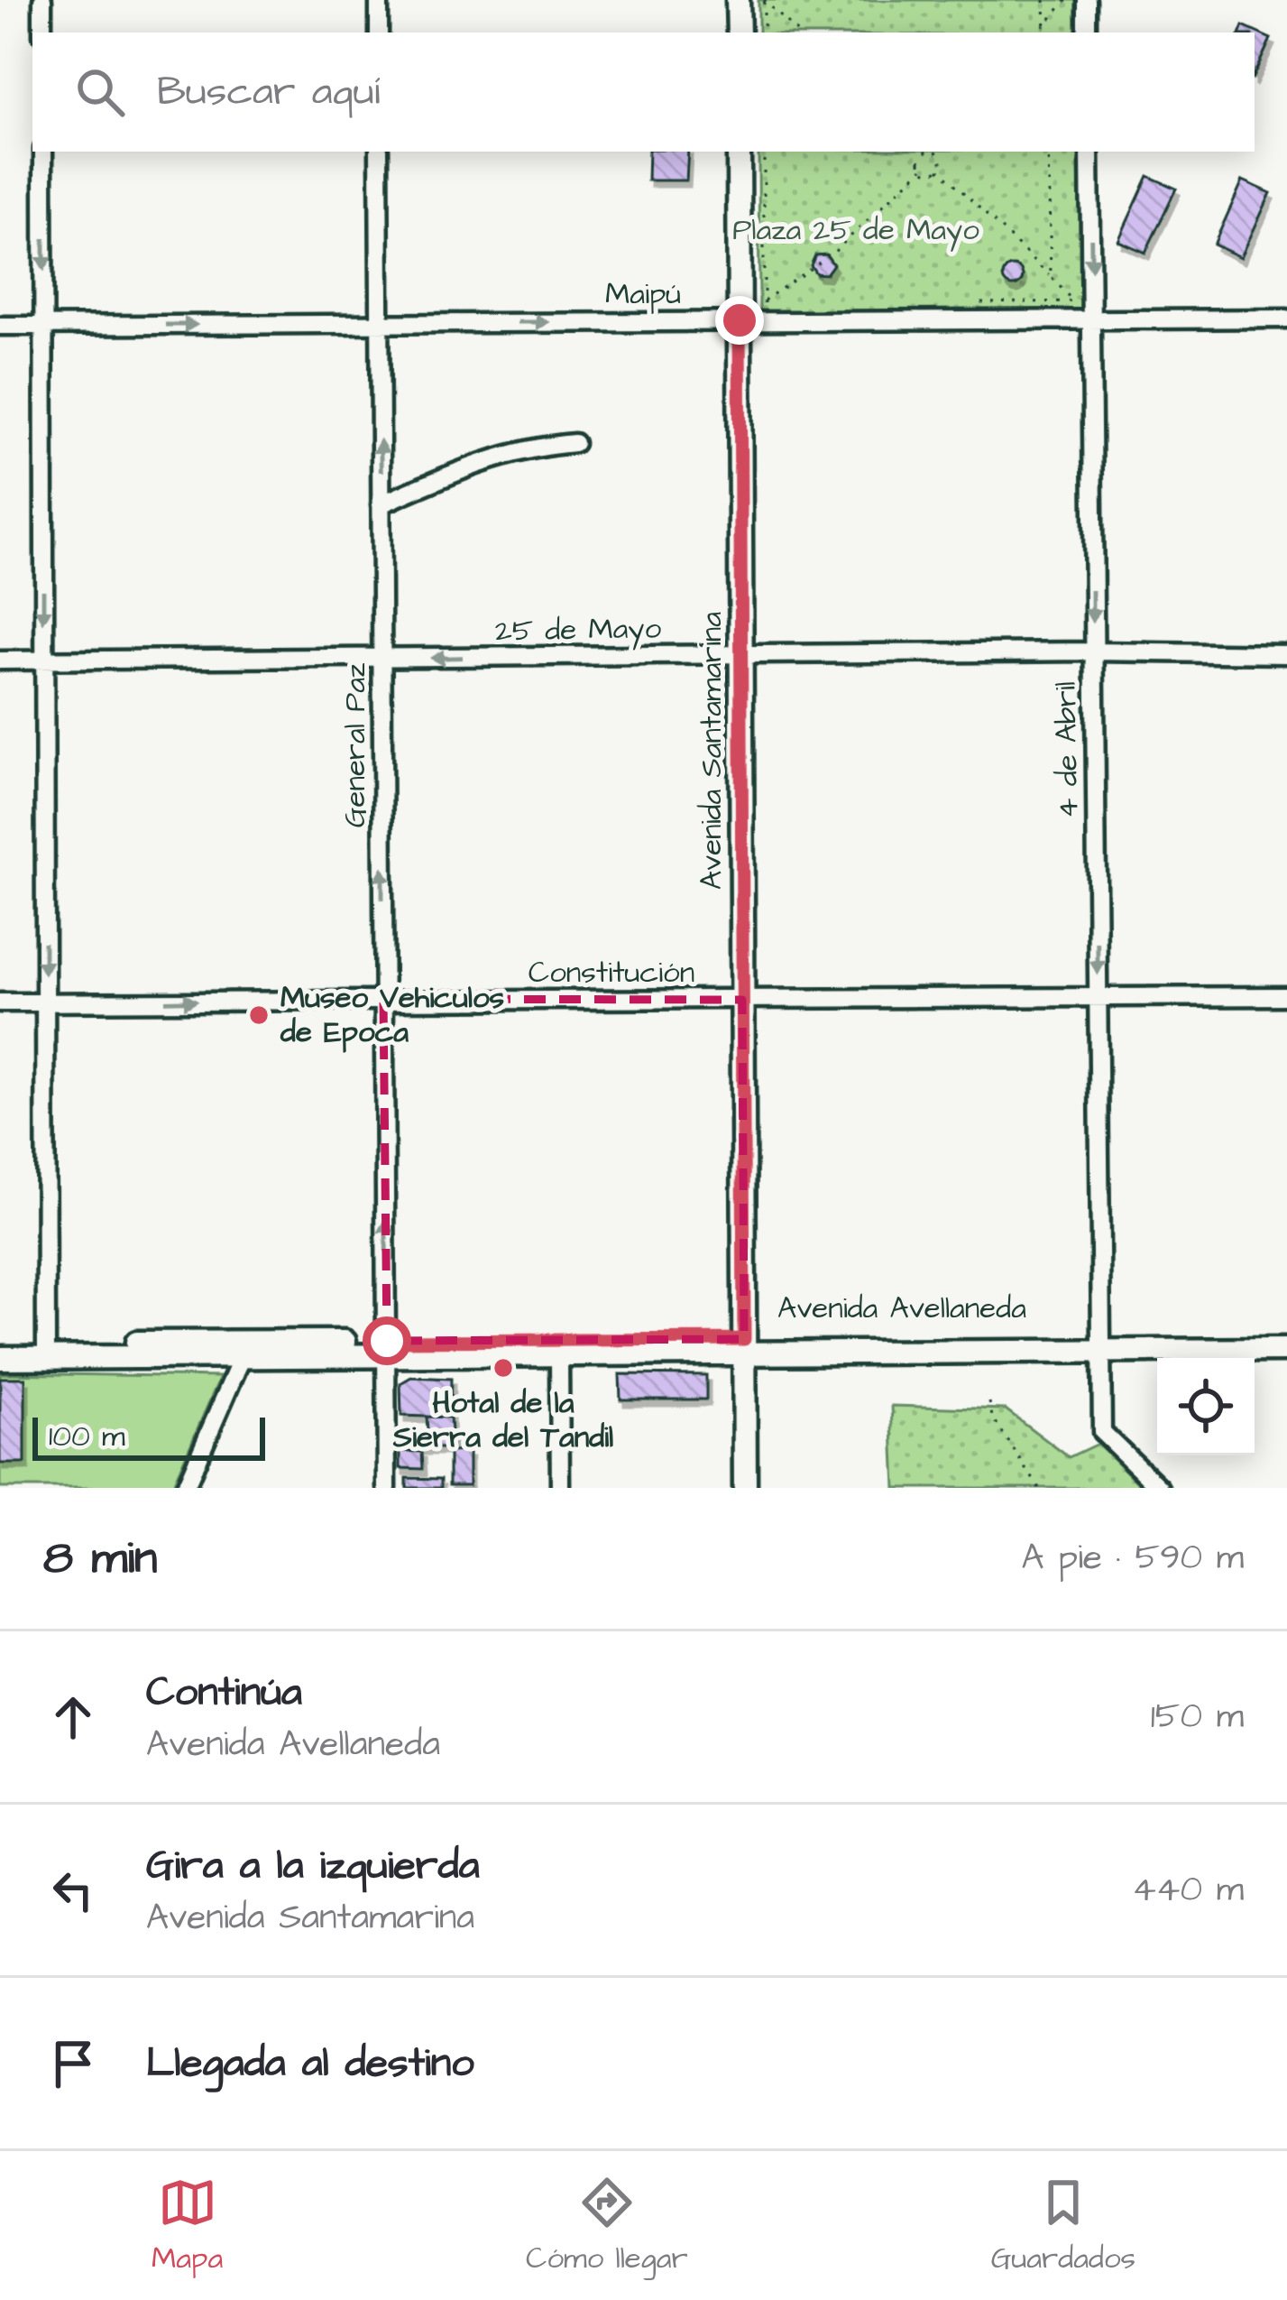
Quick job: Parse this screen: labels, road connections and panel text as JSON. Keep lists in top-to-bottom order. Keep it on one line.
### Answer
{"streets":{"main road":["Avenida Santamarina","Avenida Avellaneda"],"street":["Maipú","25 de Mayo","General Paz","4 de Abril","Constitución"]},"crossings":[["Maipú","General Paz"],["Maipú","4 de Abril"],["Maipú","Avenida Santamarina"],["25 de Mayo","General Paz"],["25 de Mayo","4 de Abril"],["25 de Mayo","Avenida Santamarina"],["General Paz","Constitución"],["General Paz","Avenida Avellaneda"],["4 de Abril","Constitución"],["4 de Abril","Avenida Avellaneda"],["Avenida Santamarina","Constitución"],["Avenida Santamarina","Avenida Avellaneda"]],"one_way":["Maipú","General Paz","4 de Abril"],"parks":["Plaza 25 de Mayo"],"places":["Museo Vehiculos de Epoca","Hotal de la Sierra del Tandil"],"scale_bar":"100 m","page":{"search":"Buscar aquí","scale":"100 m","heading":["8 min","A pie · 590 m"],"list":[["Continúa","Avenida Avellaneda","150 m"],["Gira a la izquierda","Avenida Santamarina","440 m"],"Llegada al destino"],"nav":["Mapa","Cómo llegar","Guardados"]}}
